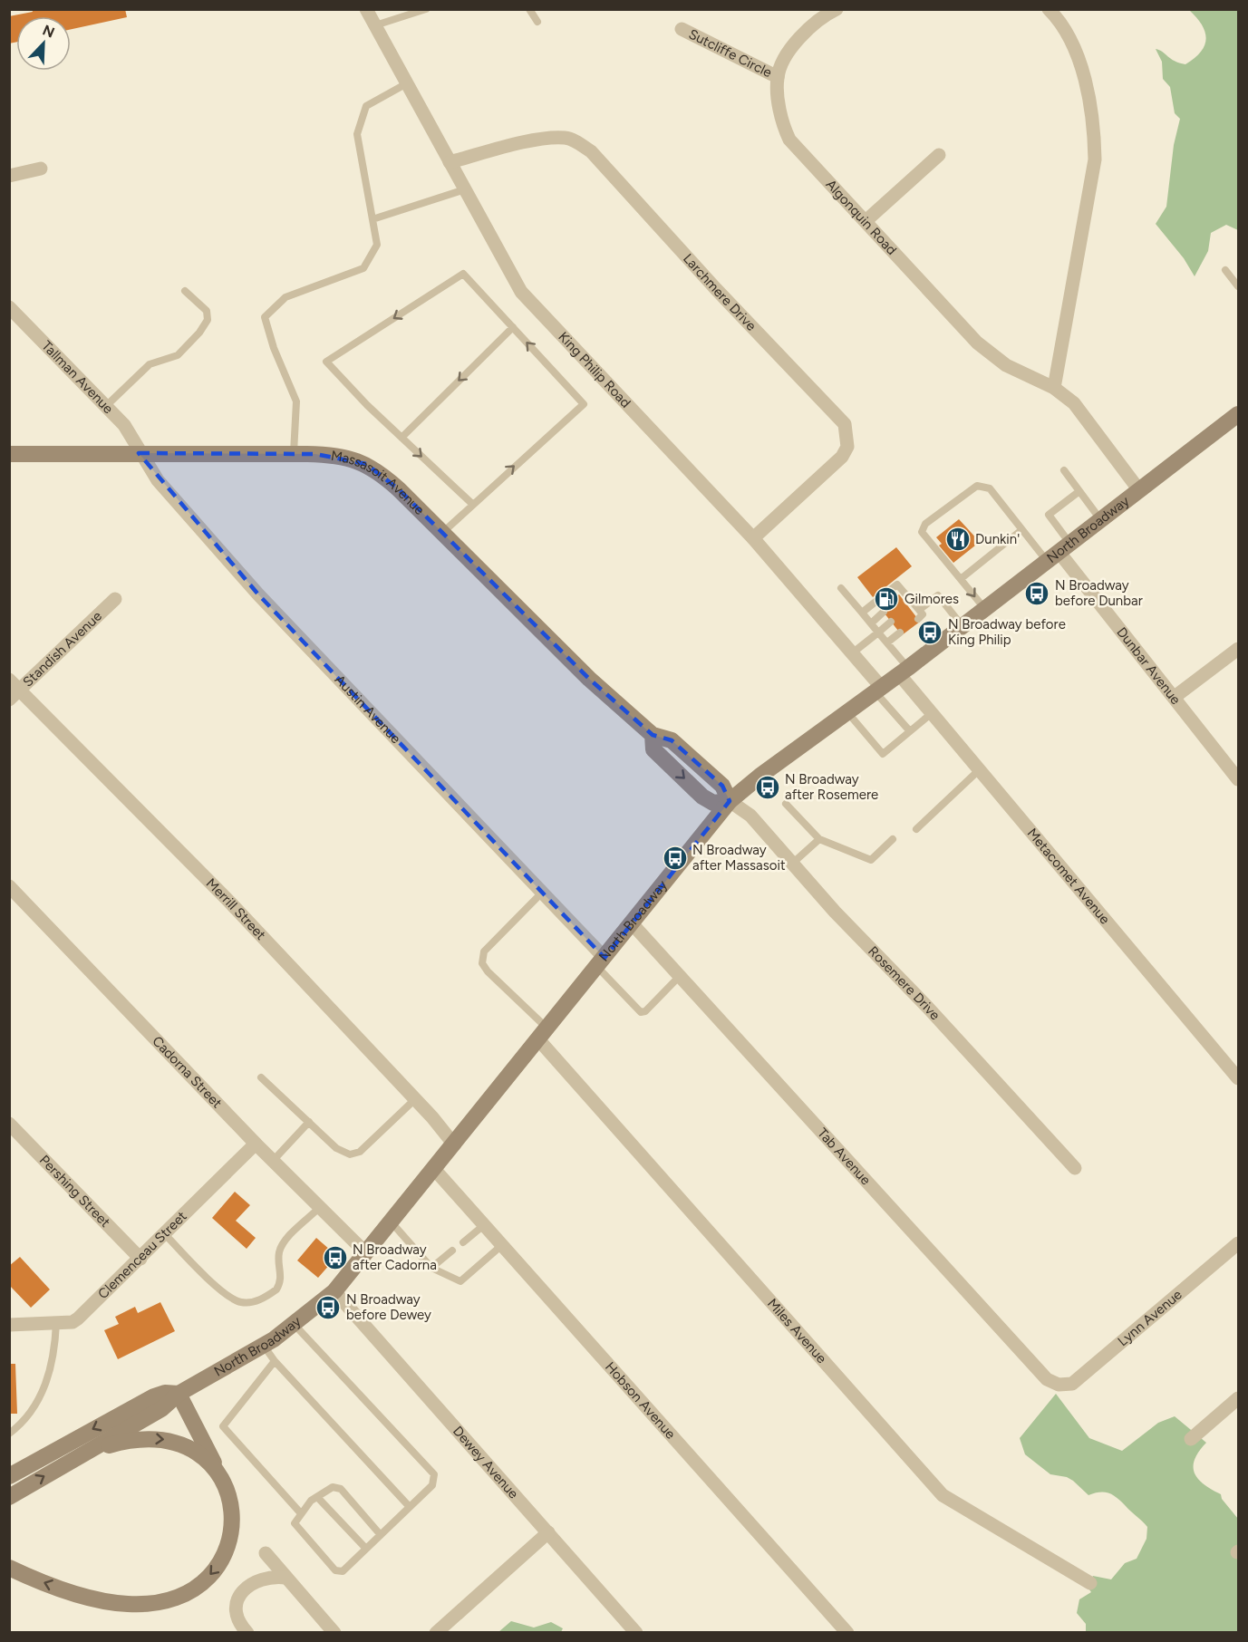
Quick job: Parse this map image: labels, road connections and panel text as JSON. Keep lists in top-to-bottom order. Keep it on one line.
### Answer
{"streets":{"main road":["Massasoit Avenue","North Broadway"],"street":["Sutcliffe Circle","Algonquin Road","Larchmere Drive","King Philip Road","Tallman Avenue","Standish Avenue","Dunbar Avenue","Austin Avenue","Metacomet Avenue","Merrill Street","Rosemere Drive","Cadorna Street","Tab Avenue","Pershing Street","Clemenceau Street","Lynn Avenue","Miles Avenue","Hobson Avenue","Dewey Avenue"]},"crossings":[["Sutcliffe Circle","Algonquin Road"],["Algonquin Road","North Broadway"],["Larchmere Drive","King Philip Road"],["King Philip Road","North Broadway"],["Tallman Avenue","Massasoit Avenue"],["Tallman Avenue","Austin Avenue"],["Massasoit Avenue","North Broadway"],["Massasoit Avenue","Austin Avenue"],["Massasoit Avenue","Rosemere Drive"],["North Broadway","Dunbar Avenue"],["North Broadway","Austin Avenue"],["North Broadway","Metacomet Avenue"],["North Broadway","Merrill Street"],["North Broadway","Rosemere Drive"],["North Broadway","Cadorna Street"],["North Broadway","Tab Avenue"],["North Broadway","Miles Avenue"],["North Broadway","Hobson Avenue"],["North Broadway","Dewey Avenue"],["Standish Avenue","Merrill Street"],["Cadorna Street","Clemenceau Street"],["Tab Avenue","Lynn Avenue"],["Pershing Street","Clemenceau Street"]],"places":{"restaurant":["Dunkin'"],"bus stop":["N Broadway before Dunbar","N Broadway before King Philip","N Broadway after Rosemere","N Broadway after Massasoit","N Broadway after Cadorna","N Broadway before Dewey"],"fuel station":["Gilmores"]},"north":"top right"}
